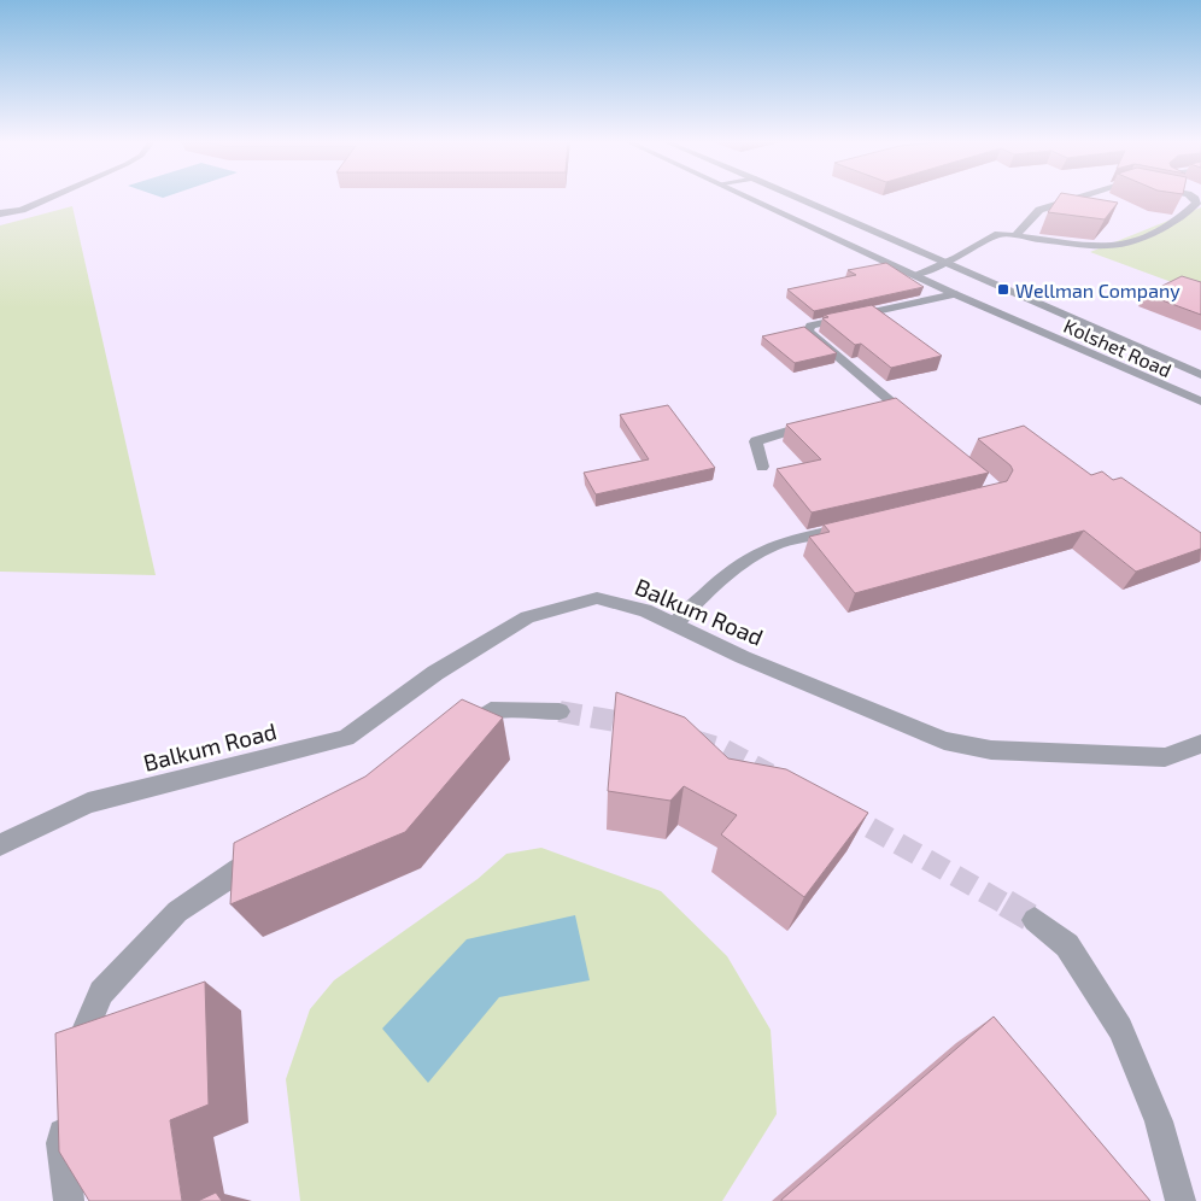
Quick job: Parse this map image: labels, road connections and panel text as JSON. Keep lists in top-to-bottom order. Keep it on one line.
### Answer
{"streets":{"street":["Kolshet Road","Balkum Road"]},"places":{"transit":["Wellman Company"]}}
